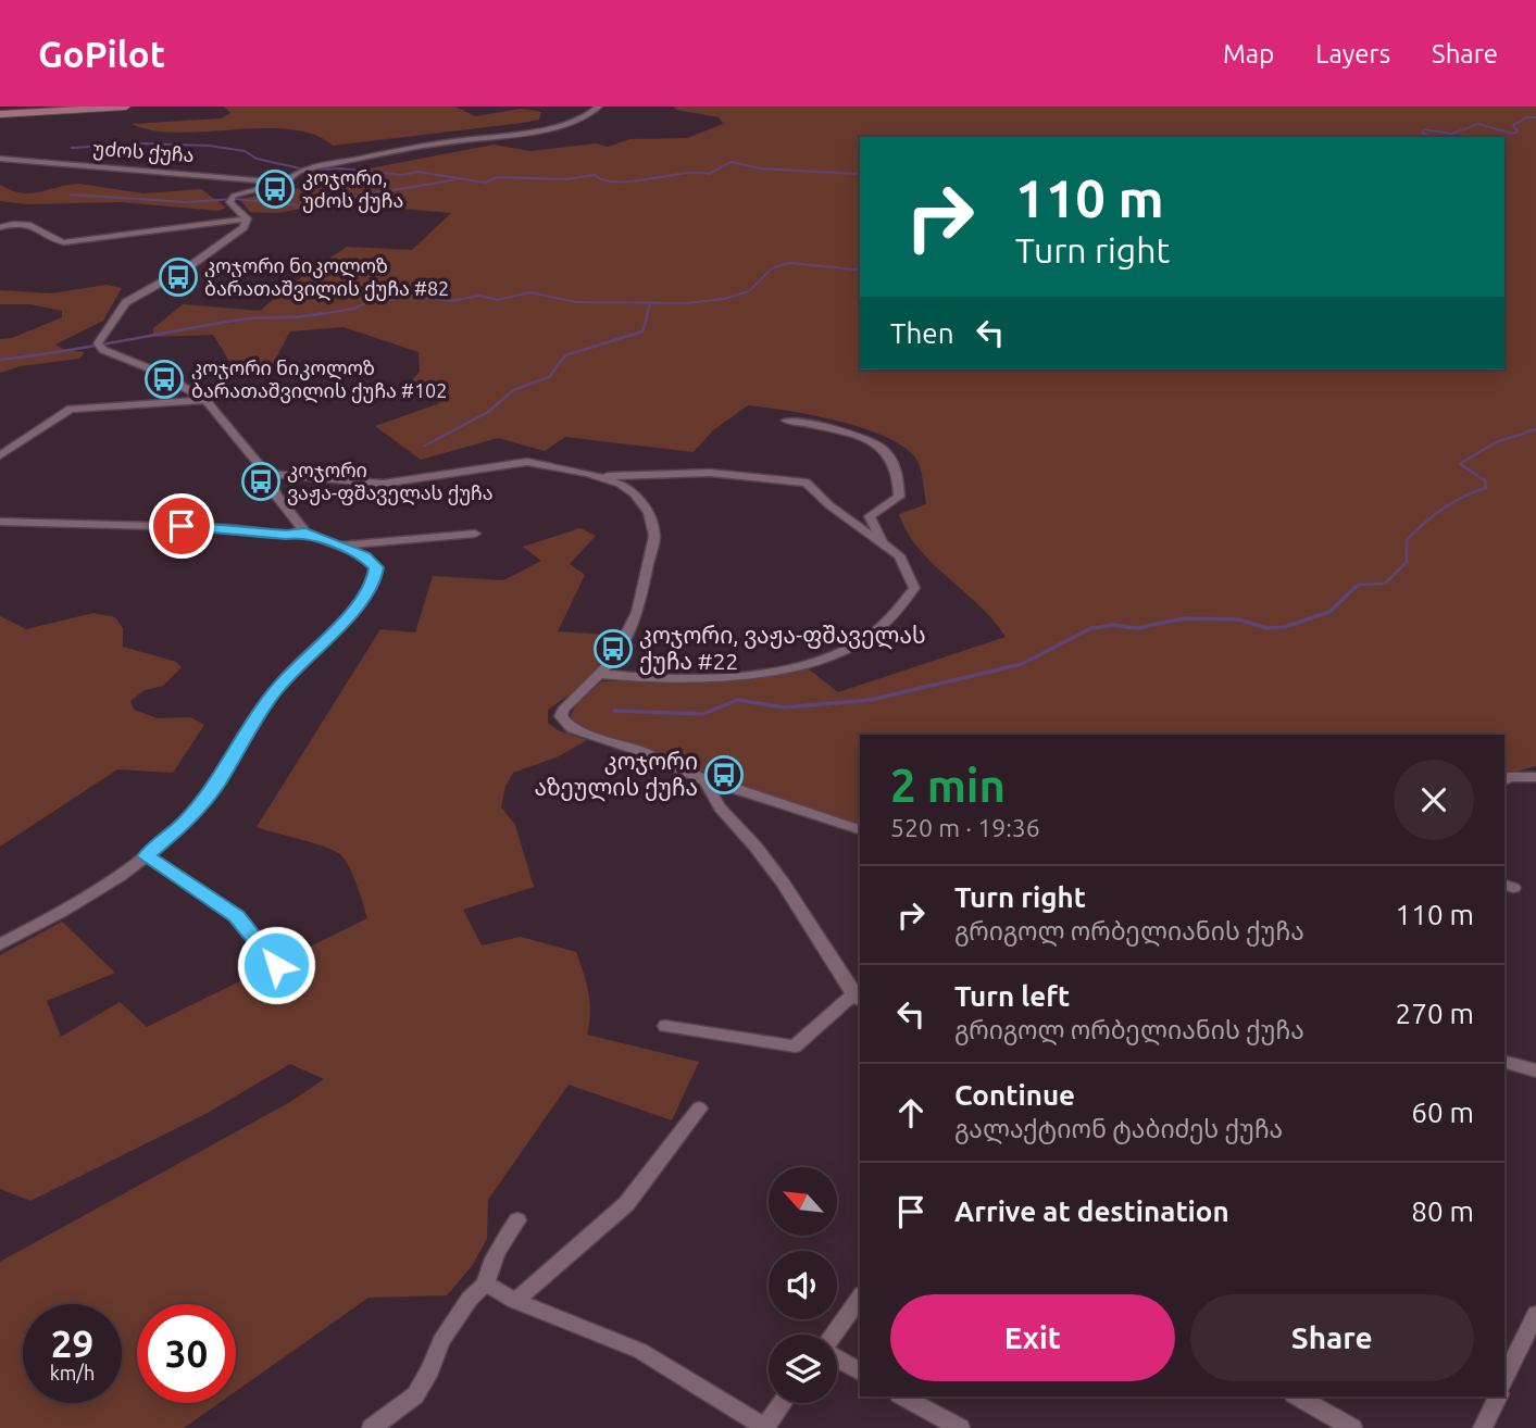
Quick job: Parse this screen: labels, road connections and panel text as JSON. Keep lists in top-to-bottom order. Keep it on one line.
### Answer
{"streets":{"street":["უძოს ქუჩა"]},"places":{"bus stop":["კოჯორი, უძოს ქუჩა","კოჯორი ნიკოლოზ ბარათაშვილის ქუჩა #82","კოჯორი ნიკოლოზ ბარათაშვილის ქუჩა #102","კოჯორი ვაჟა-ფშაველას ქუჩა","კოჯორი, ვაჟა-ფშაველას ქუჩა #22","კოჯორი აზეულის ქუჩა"]},"north":"top left","page":{"header":"GoPilot","nav":["Map","Layers","Share"],"turn":["110 m","Turn right"],"then":"Then","heading":["2 min","520 m · 19:36"],"list":[{"name":"Turn right","note":"გრიგოლ ორბელიანის ქუჩა","value":"110 m"},{"name":"Turn left","note":"გრიგოლ ორბელიანის ქუჩა","value":"270 m"},{"name":"Continue","note":"გალაქტიონ ტაბიძეს ქუჩა","value":"60 m"},{"name":"Arrive at destination","value":"80 m"}],"buttons":["Exit","Share"],"speed":"29 km/h","limit":"30"}}
